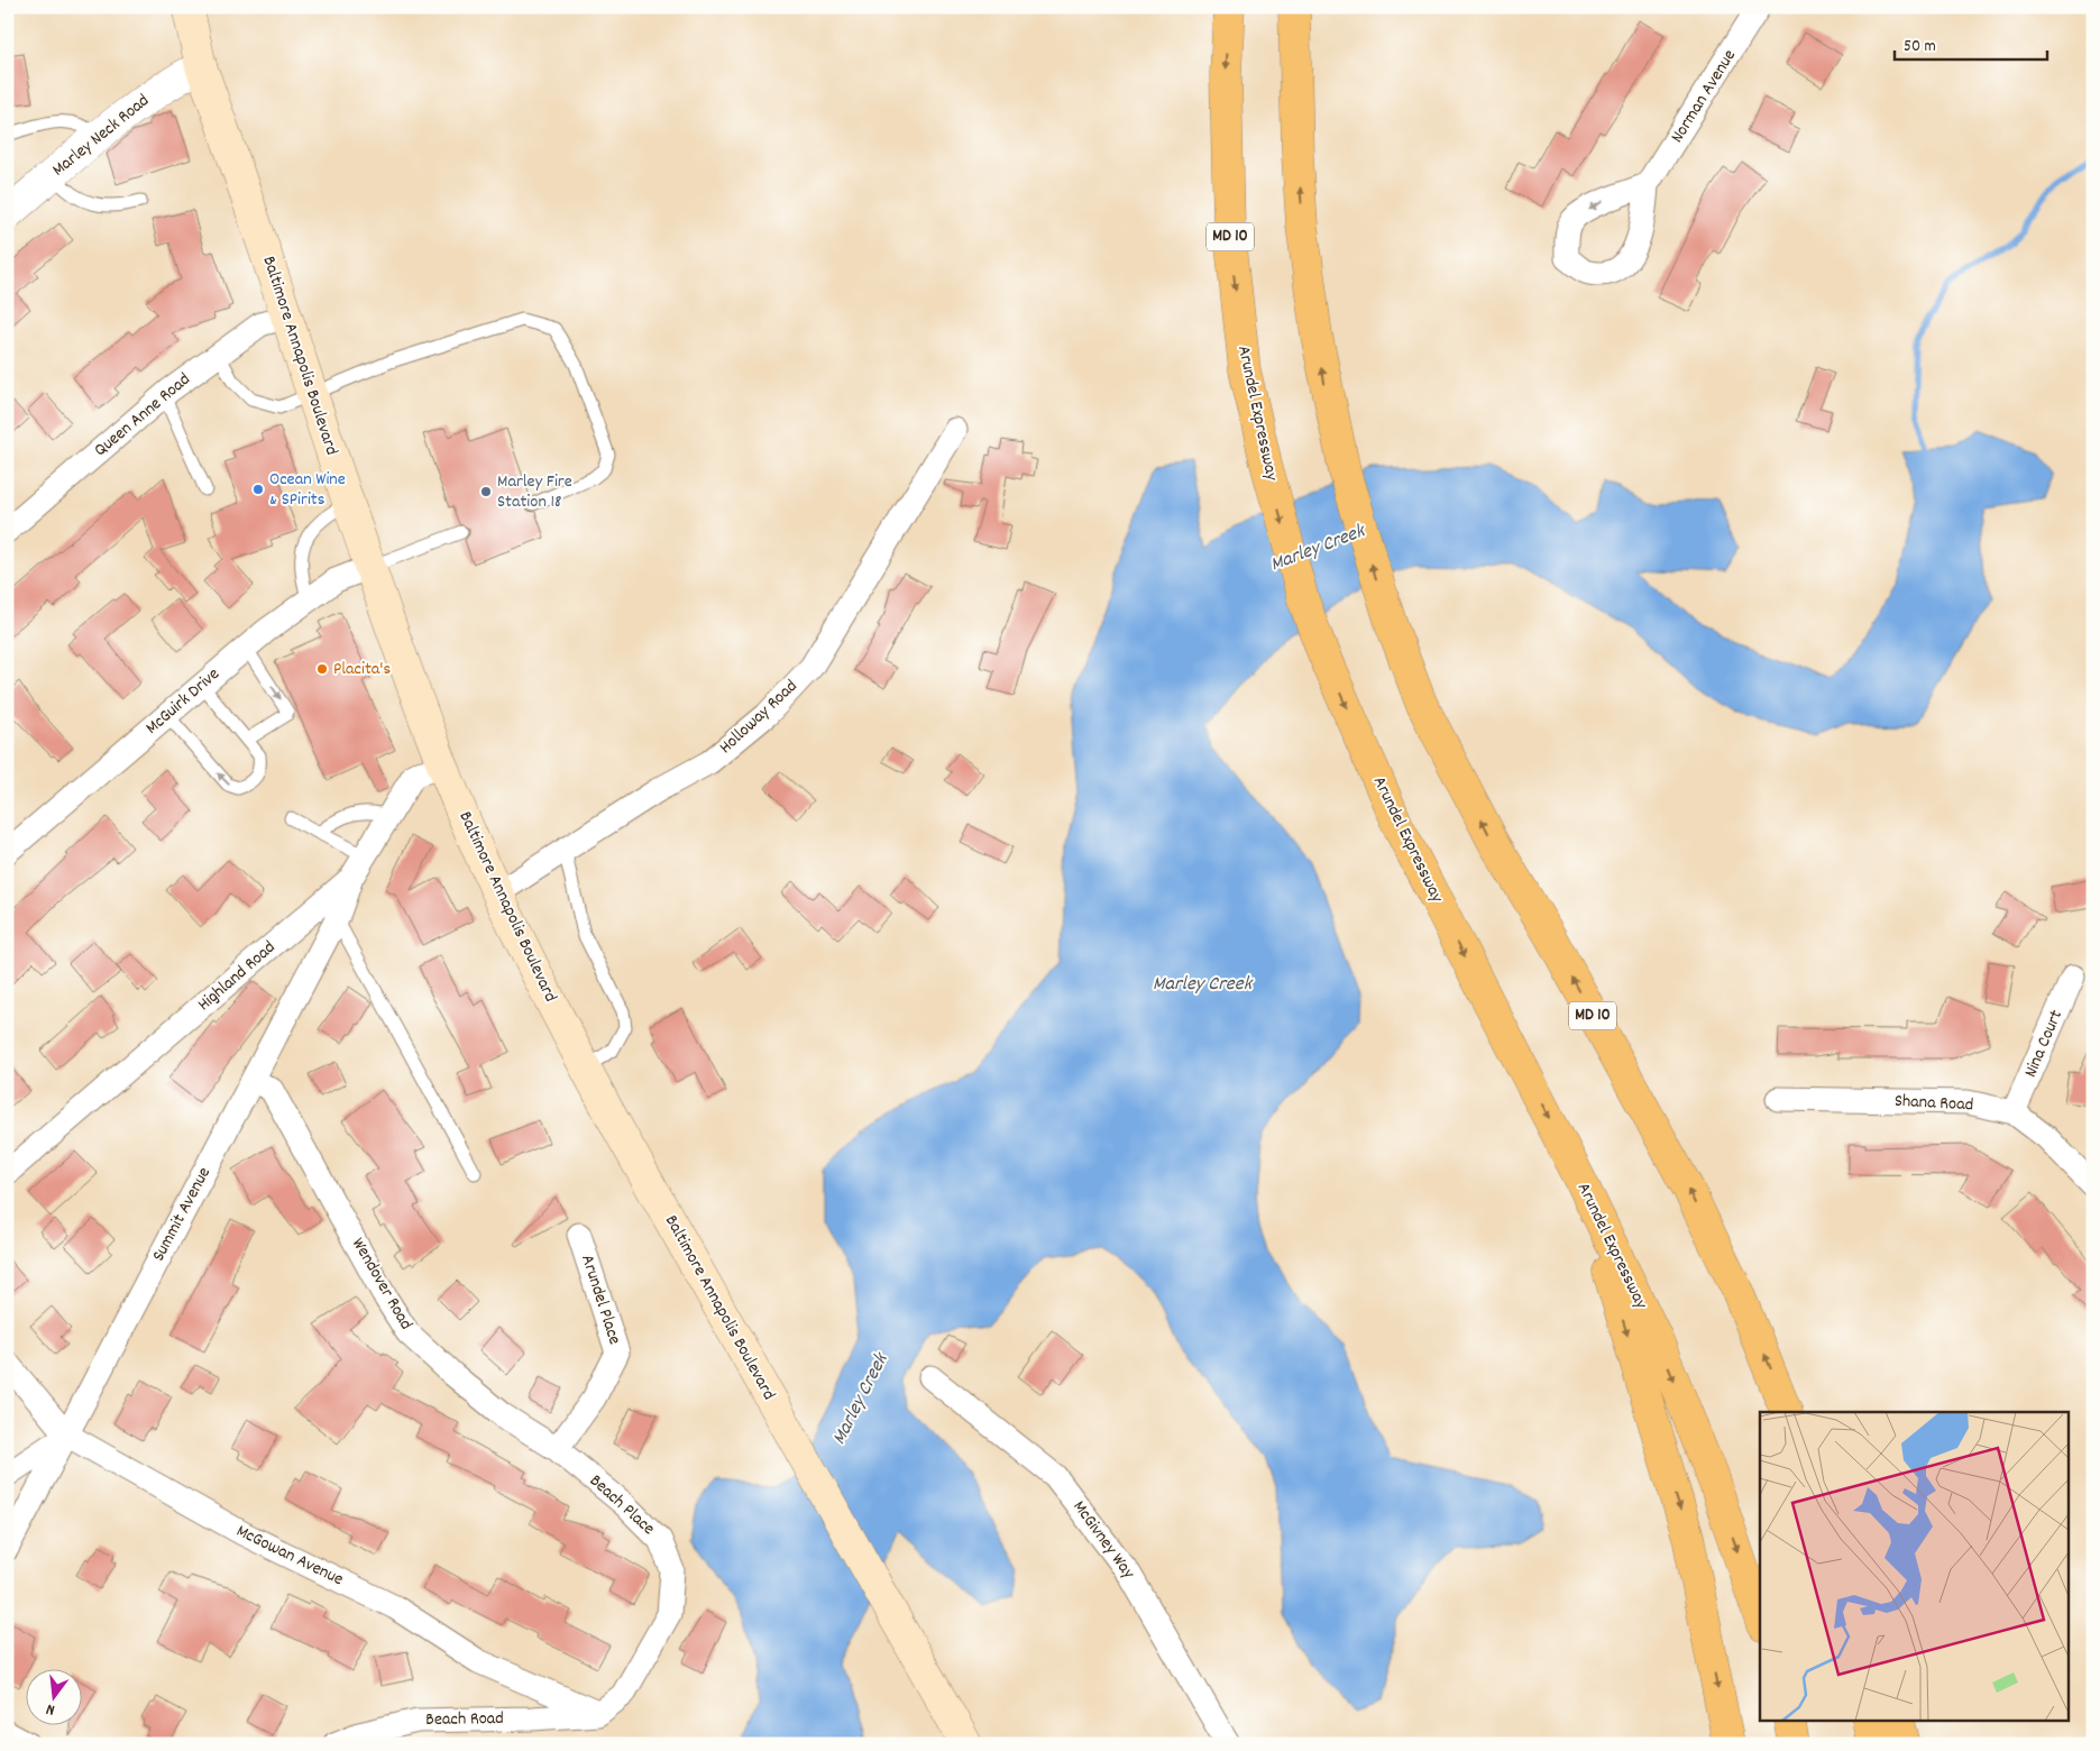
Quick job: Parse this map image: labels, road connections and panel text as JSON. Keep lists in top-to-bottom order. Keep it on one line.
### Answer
{"streets":{"highway":["MD 10","Arundel Expressway"],"main road":["Baltimore Annapolis Boulevard"],"street":["Norman Avenue","Marley Neck Road","Queen Anne Road","McGuirk Drive","Holloway Road","Highland Road","Nina Court","Shana Road","Summit Avenue","Wendover Road","Arundel Place","Beach Place","McGivney Way","McGowan Avenue","Beach Road"]},"crossings":[["Marley Neck Road","Baltimore Annapolis Boulevard"],["Baltimore Annapolis Boulevard","Queen Anne Road"],["Baltimore Annapolis Boulevard","McGuirk Drive"],["Baltimore Annapolis Boulevard","Holloway Road"],["Baltimore Annapolis Boulevard","Highland Road"],["Highland Road","Summit Avenue"],["Nina Court","Shana Road"],["Summit Avenue","Wendover Road"],["Summit Avenue","McGowan Avenue"],["Wendover Road","Arundel Place"],["Wendover Road","Beach Place"],["Arundel Place","Beach Place"],["Beach Place","McGowan Avenue"],["Beach Place","Beach Road"],["McGowan Avenue","Beach Road"]],"water":["Marley Creek"],"places":["Ocean Wine & SPirits","Marley Fire Station 18","Placita's"],"scale_bar":"50 m","north":"bottom"}
